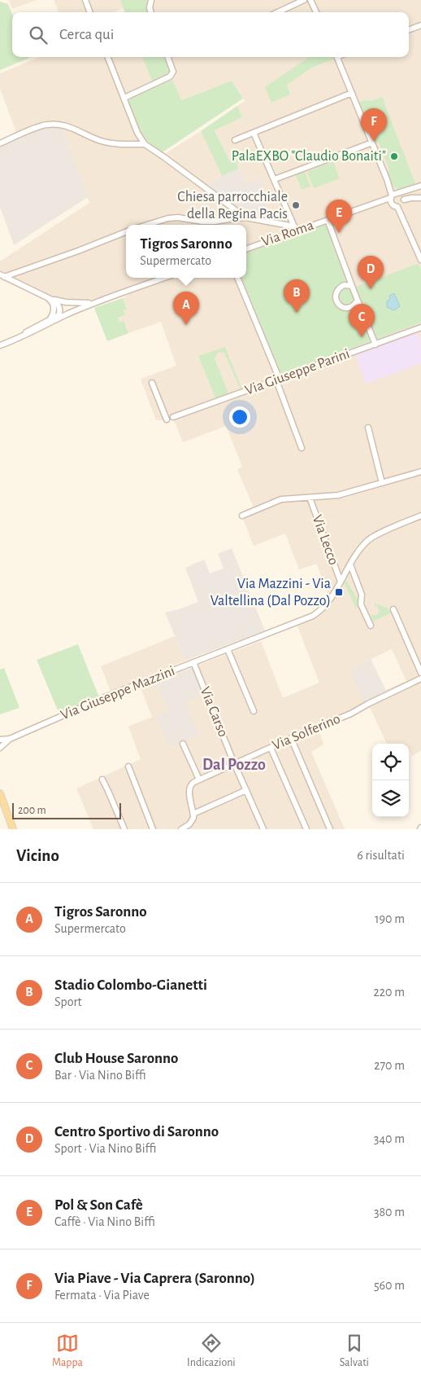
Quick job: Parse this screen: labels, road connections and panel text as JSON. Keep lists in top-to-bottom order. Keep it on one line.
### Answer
{"streets":{"street":["Via Roma","Via Giuseppe Parini","Via Lecco","Via Giuseppe Mazzini","Via Carso","Via Solferino"]},"crossings":[["Via Lecco","Via Giuseppe Mazzini"],["Via Giuseppe Mazzini","Via Carso"],["Via Carso","Via Solferino"]],"districts":["Dal Pozzo"],"places":{"other":["PalaEXBO \"Claudio Bonaiti\"","Chiesa parrocchiale della Regina Pacis"],"transit":["Via Mazzini - Via Valtellina (Dal Pozzo)"]},"scale_bar":"200 m","page":{"search":"Cerca qui","pins":["F","E","D","B","A","C"],"popup":["Tigros Saronno","Supermercato"],"scale":"200 m","heading":["Vicino","6 risultati"],"list":[{"mark":"A","name":"Tigros Saronno","note":"Supermercato","value":"190 m"},{"mark":"B","name":"Stadio Colombo-Gianetti","note":"Sport","value":"220 m"},{"mark":"C","name":"Club House Saronno","note":"Bar · Via Nino Biffi","value":"270 m"},{"mark":"D","name":"Centro Sportivo di Saronno","note":"Sport · Via Nino Biffi","value":"340 m"},{"mark":"E","name":"Pol & Son Cafè","note":"Caffè · Via Nino Biffi","value":"380 m"},{"mark":"F","name":"Via Piave - Via Caprera (Saronno)","note":"Fermata · Via Piave","value":"560 m"}],"nav":["Mappa","Indicazioni","Salvati"]}}
